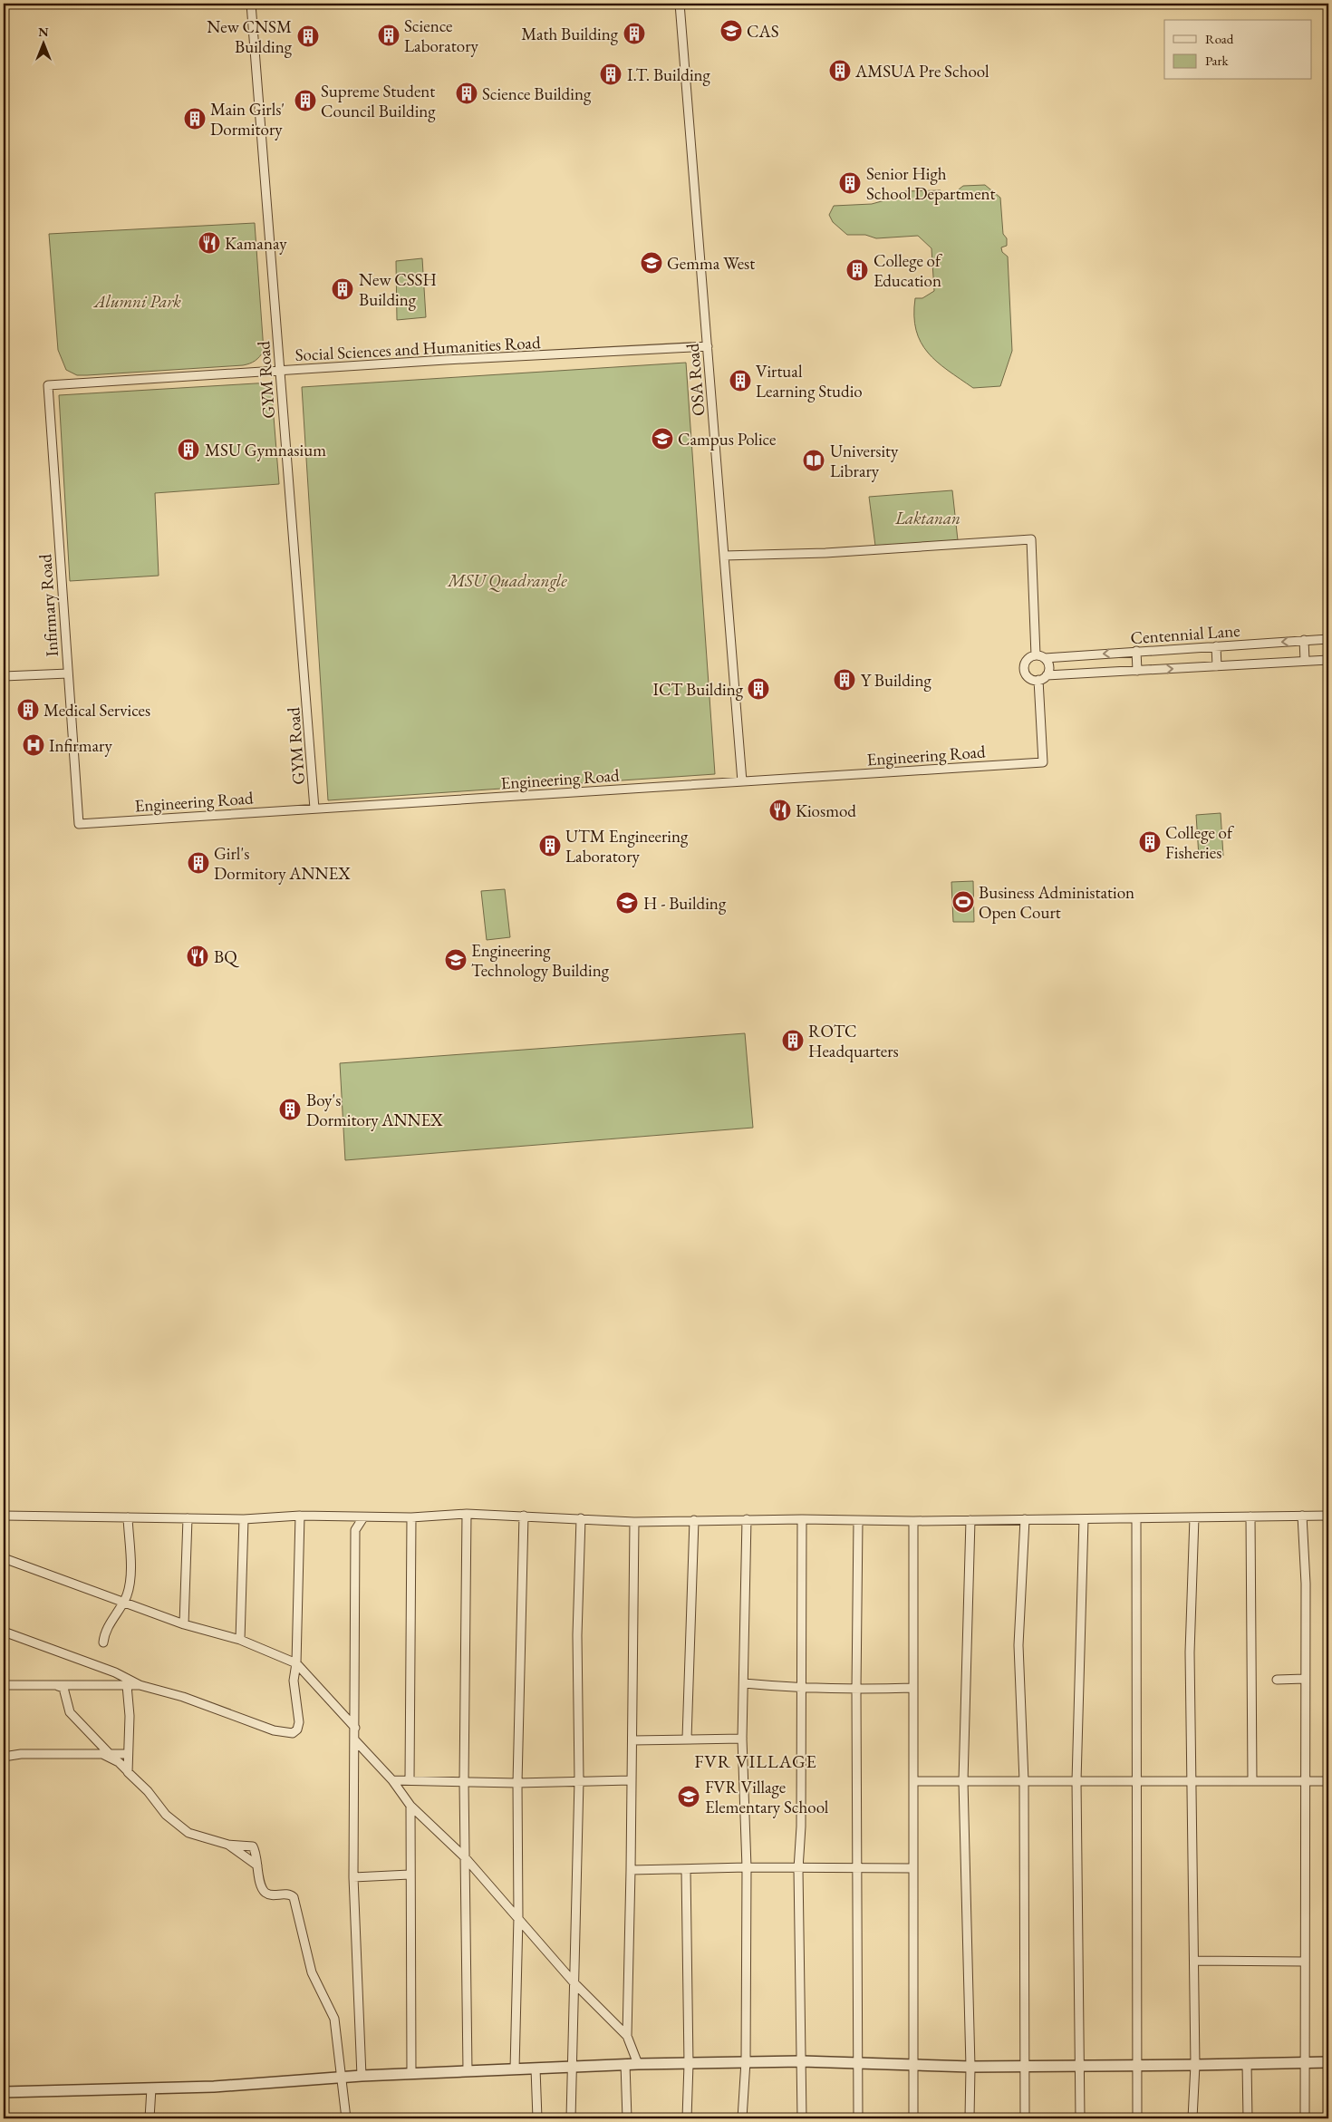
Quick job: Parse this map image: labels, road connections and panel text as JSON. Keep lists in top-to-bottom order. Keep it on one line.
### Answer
{"streets":{"street":["Social Sciences and Humanities Road","GYM Road","OSA Road","Infirmary Road","Centennial Lane","Engineering Road"]},"crossings":[["Social Sciences and Humanities Road","GYM Road"],["Social Sciences and Humanities Road","OSA Road"],["Social Sciences and Humanities Road","Infirmary Road"],["GYM Road","Engineering Road"],["OSA Road","Engineering Road"],["Infirmary Road","Engineering Road"],["Centennial Lane","Engineering Road"]],"districts":["FVR VILLAGE"],"parks":["Alumni Park","Laktanan","MSU Quadrangle"],"places":{"school or university":["CAS","Gemma West","Campus Police","H - Building","Engineering Technology Building","FVR Village Elementary School"],"building":["Math Building","Science Laboratory","New CNSM Building","AMSUA Pre School","I.T. Building","Science Building","Supreme Student Council Building","Main Girls' Dormitory","Senior High School Department","College of Education","New CSSH Building","Virtual Learning Studio","MSU Gymnasium","Y Building","ICT Building","Medical Services","College of Fisheries","UTM Engineering Laboratory","Girl's Dormitory ANNEX","ROTC Headquarters","Boy's Dormitory ANNEX"],"restaurant":["Kamanay","Kiosmod","BQ"],"library":["University Library"],"hospital":["Infirmary"],"sports":["Business Administation Open Court"]},"legend":["Road","Park"],"north":"top"}
